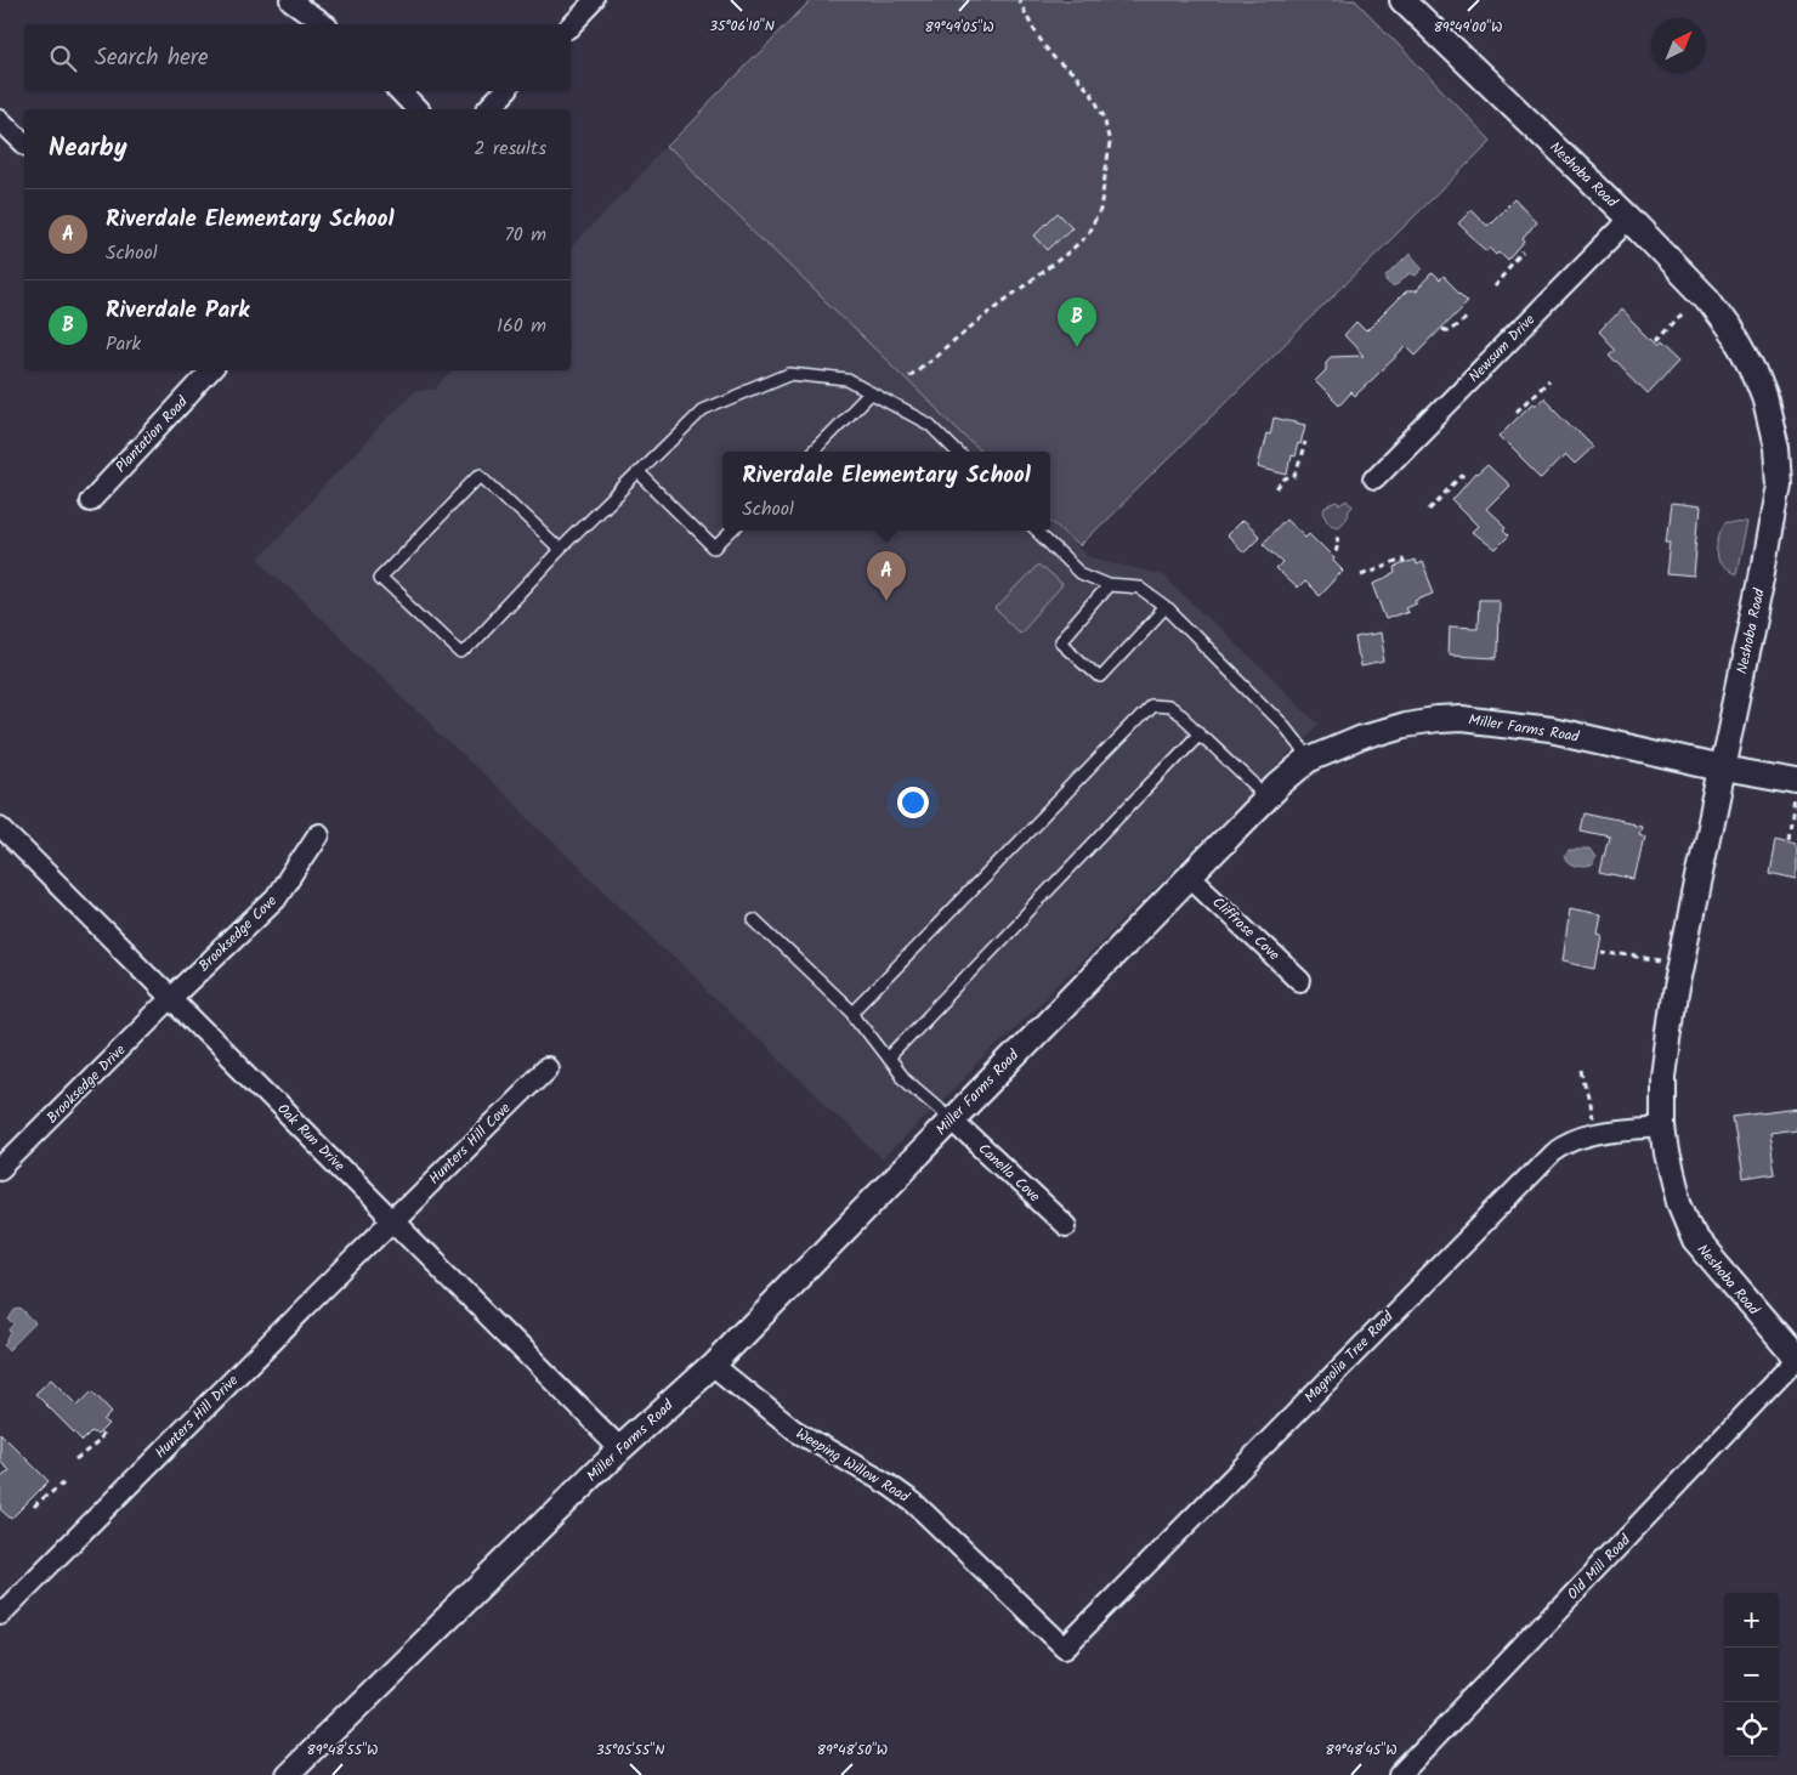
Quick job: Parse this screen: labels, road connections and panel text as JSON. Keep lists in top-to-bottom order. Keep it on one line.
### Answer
{"streets":{"street":["Neshoba Road","Newsum Drive","Plantation Road","Miller Farms Road","Cliffrose Cove","Brooksedge Cove","Brooksedge Drive","Oak Run Drive","Hunters Hill Cove","Canella Cove","Magnolia Tree Road","Hunters Hill Drive","Weeping Willow Road","Old Mill Road"]},"crossings":[["Neshoba Road","Newsum Drive"],["Neshoba Road","Miller Farms Road"],["Neshoba Road","Magnolia Tree Road"],["Neshoba Road","Old Mill Road"],["Miller Farms Road","Cliffrose Cove"],["Miller Farms Road","Oak Run Drive"],["Miller Farms Road","Canella Cove"],["Miller Farms Road","Weeping Willow Road"],["Brooksedge Cove","Brooksedge Drive"],["Brooksedge Cove","Oak Run Drive"],["Brooksedge Drive","Oak Run Drive"],["Oak Run Drive","Hunters Hill Cove"],["Oak Run Drive","Hunters Hill Drive"],["Hunters Hill Cove","Hunters Hill Drive"],["Magnolia Tree Road","Weeping Willow Road"]],"north":"top right","page":{"search":"Search here","heading":["Nearby","2 results"],"list":[{"mark":"A","name":"Riverdale Elementary School","note":"School","value":"70 m"},{"mark":"B","name":"Riverdale Park","note":"Park","value":"160 m"}],"pins":["B","A"],"popup":["Riverdale Elementary School","School"],"map_buttons":["+","−"]},"coordinates":["35°06'10\"N","89°49'00\"W","89°49'05\"W","89°48'55\"W","89°48'50\"W","89°48'45\"W","35°05'55\"N"]}
